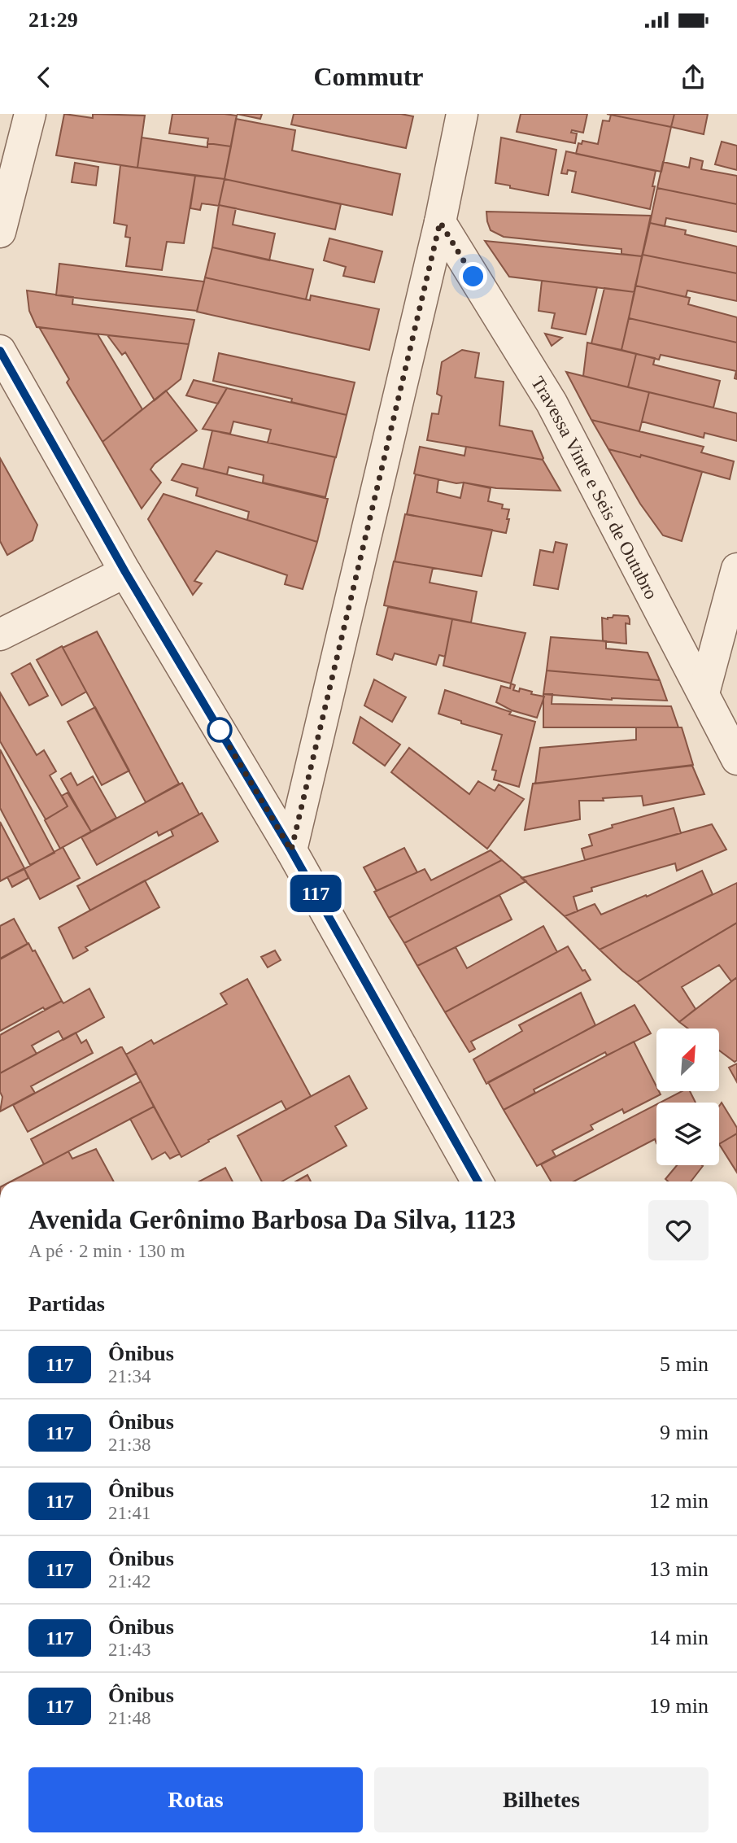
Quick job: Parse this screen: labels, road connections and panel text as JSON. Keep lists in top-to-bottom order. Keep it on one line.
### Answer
{"streets":{"street":["Travessa Vinte e Seis de Outubro"]},"lines":["bus line 117"],"north":"top right","page":{"status":"21:29","header":"Commutr","on_map":"117","heading":[["Avenida Gerônimo Barbosa Da Silva, 1123","A pé · 2 min · 130 m"],"Partidas"],"list":[{"mark":"117","name":"Ônibus","note":"21:34","value":"5 min"},{"mark":"117","name":"Ônibus","note":"21:38","value":"9 min"},{"mark":"117","name":"Ônibus","note":"21:41","value":"12 min"},{"mark":"117","name":"Ônibus","note":"21:42","value":"13 min"},{"mark":"117","name":"Ônibus","note":"21:43","value":"14 min"},{"mark":"117","name":"Ônibus","note":"21:48","value":"19 min"}],"buttons":["Rotas","Bilhetes"]}}
